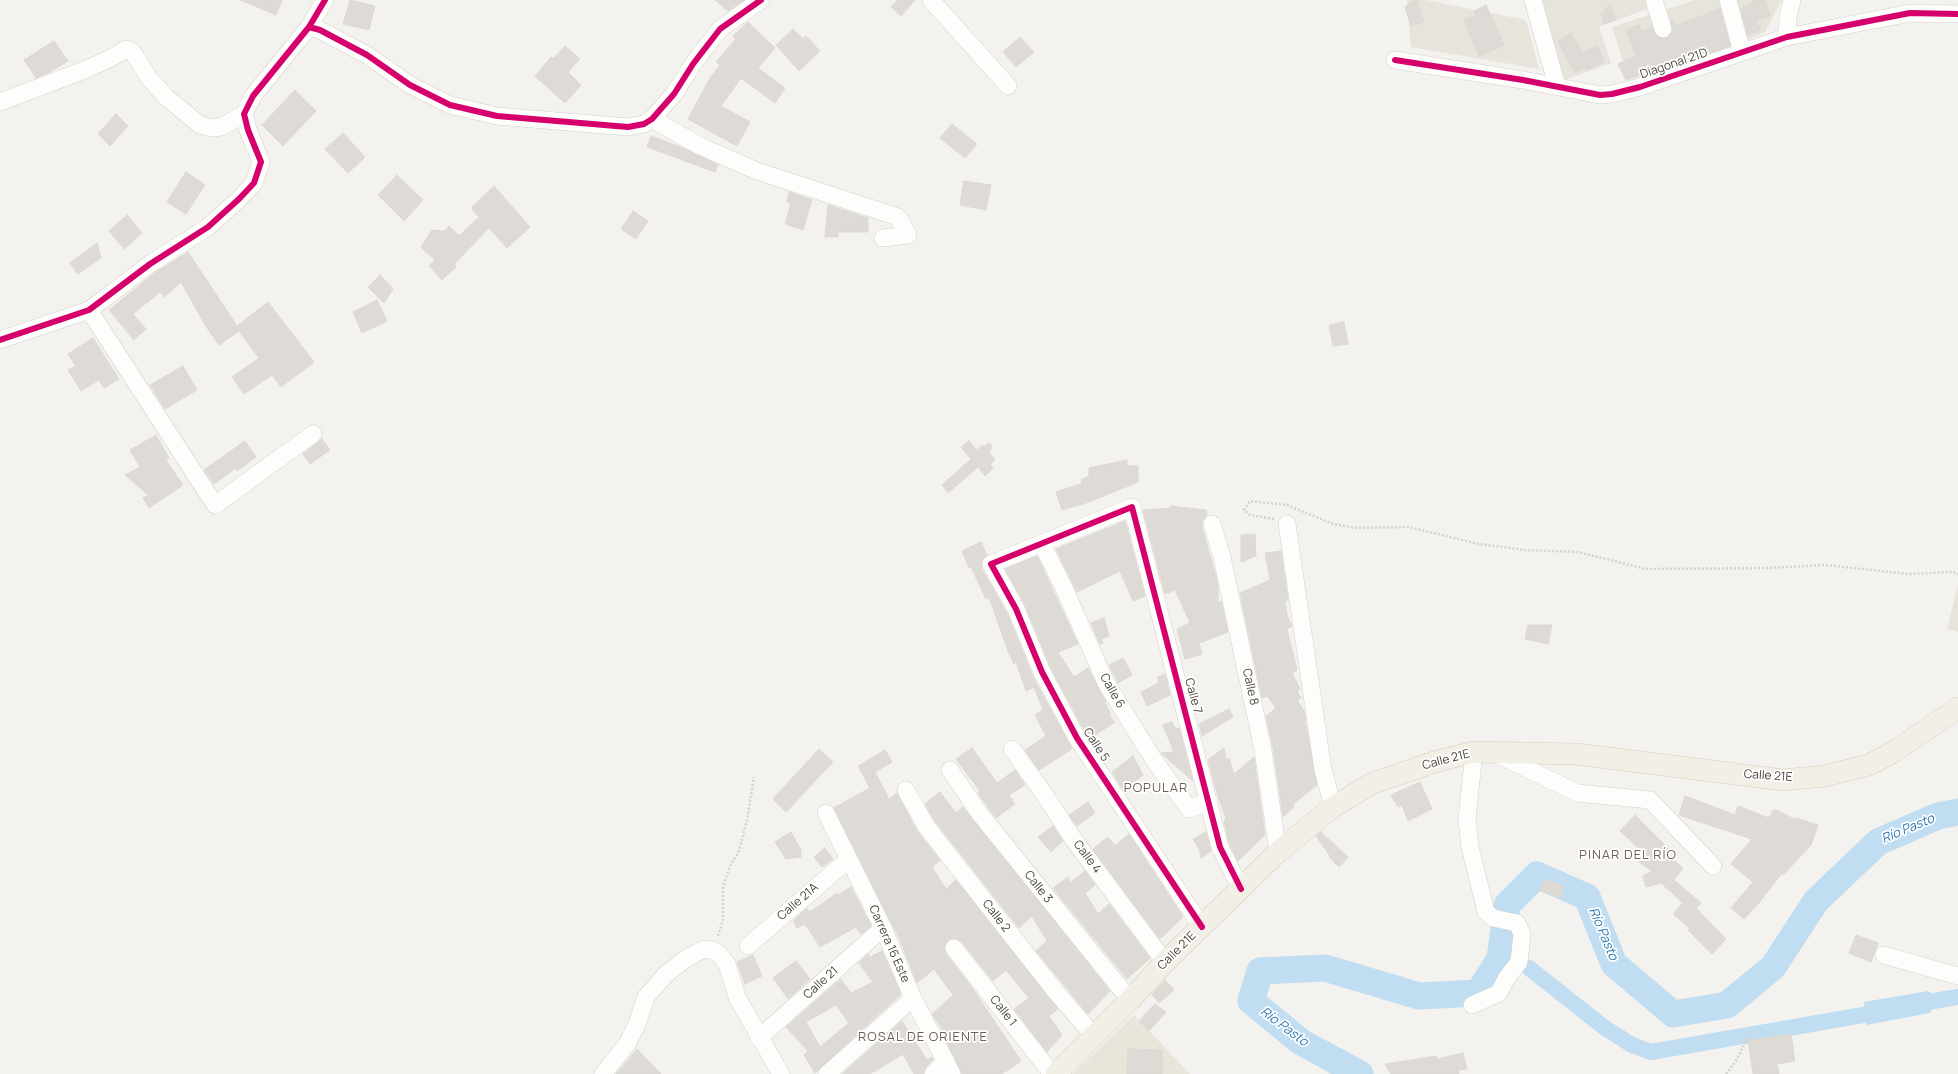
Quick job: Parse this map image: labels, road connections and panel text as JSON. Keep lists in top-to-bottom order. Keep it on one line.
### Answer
{"streets":{"main road":["Calle 21E"],"street":["Diagonal 21D","Calle 8","Calle 6","Calle 7","Calle 5","Calle 4","Calle 3","Calle 21A","Calle 2","Carrera 16 Este","Calle 21","Calle 1"]},"crossings":[["Calle 8","Calle 21E"],["Calle 6","Calle 7"],["Calle 6","Calle 5"],["Calle 7","Calle 5"],["Calle 7","Calle 21E"],["Calle 5","Calle 21E"],["Calle 21E","Calle 4"],["Calle 21E","Calle 3"],["Calle 21E","Calle 2"],["Calle 21A","Carrera 16 Este"],["Carrera 16 Este","Calle 21"]],"districts":["POPULAR","PINAR DEL RÍO","ROSAL DE ORIENTE"],"water":["Río Pasto"]}
